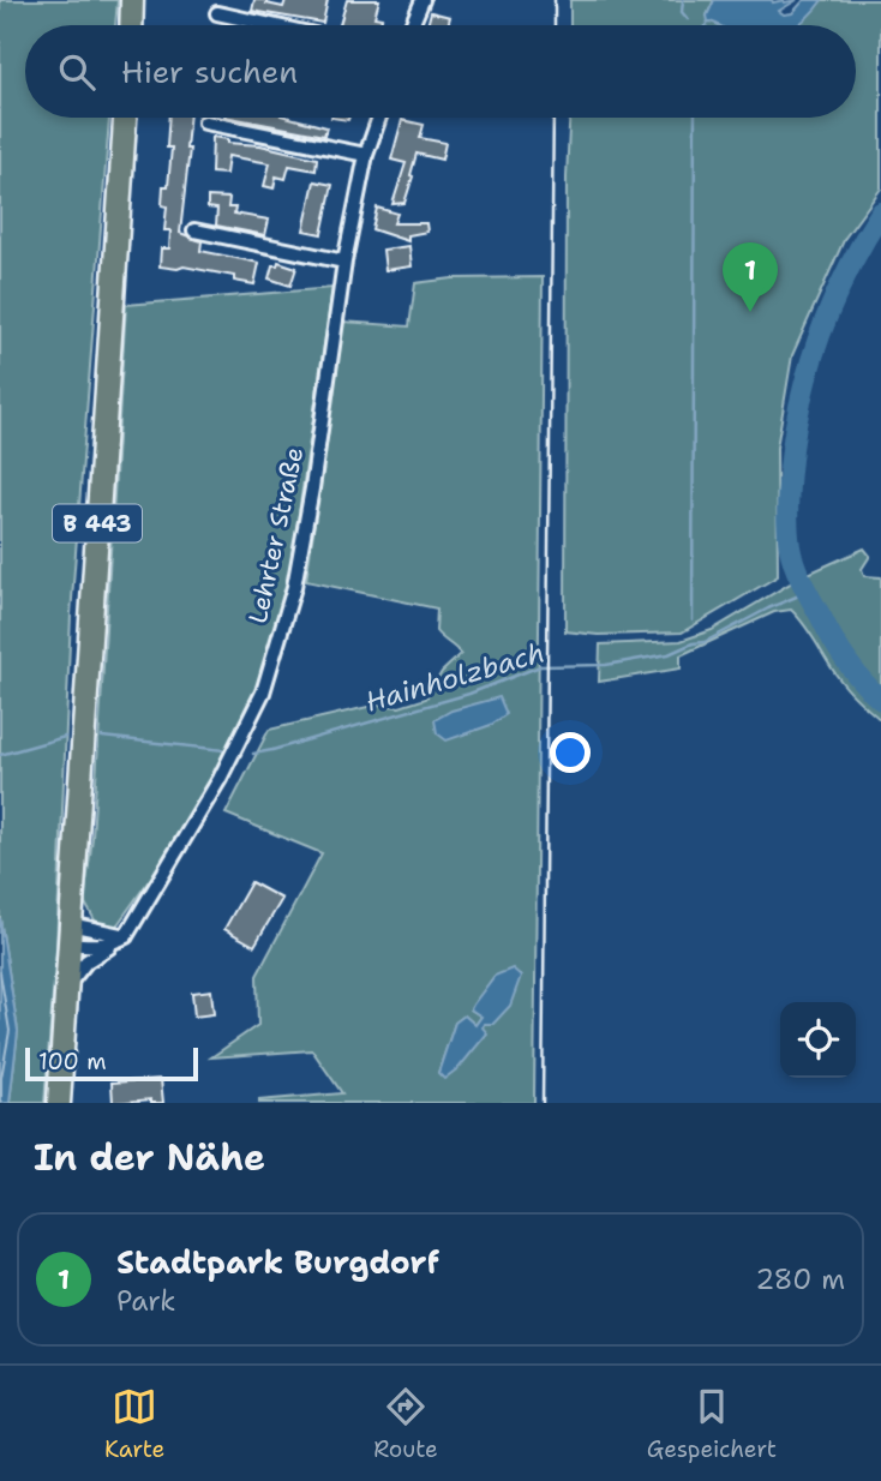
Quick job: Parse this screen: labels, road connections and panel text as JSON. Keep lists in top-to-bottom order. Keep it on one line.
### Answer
{"streets":{"main road":["B 443"],"street":["Lehrter Straße"]},"water":["Hainholzbach"],"scale_bar":"100 m","page":{"search":"Hier suchen","pins":"1","scale":"100 m","heading":"In der Nähe","list":[{"mark":"1","name":"Stadtpark Burgdorf","note":"Park","value":"280 m"}],"nav":["Karte","Route","Gespeichert"]}}
